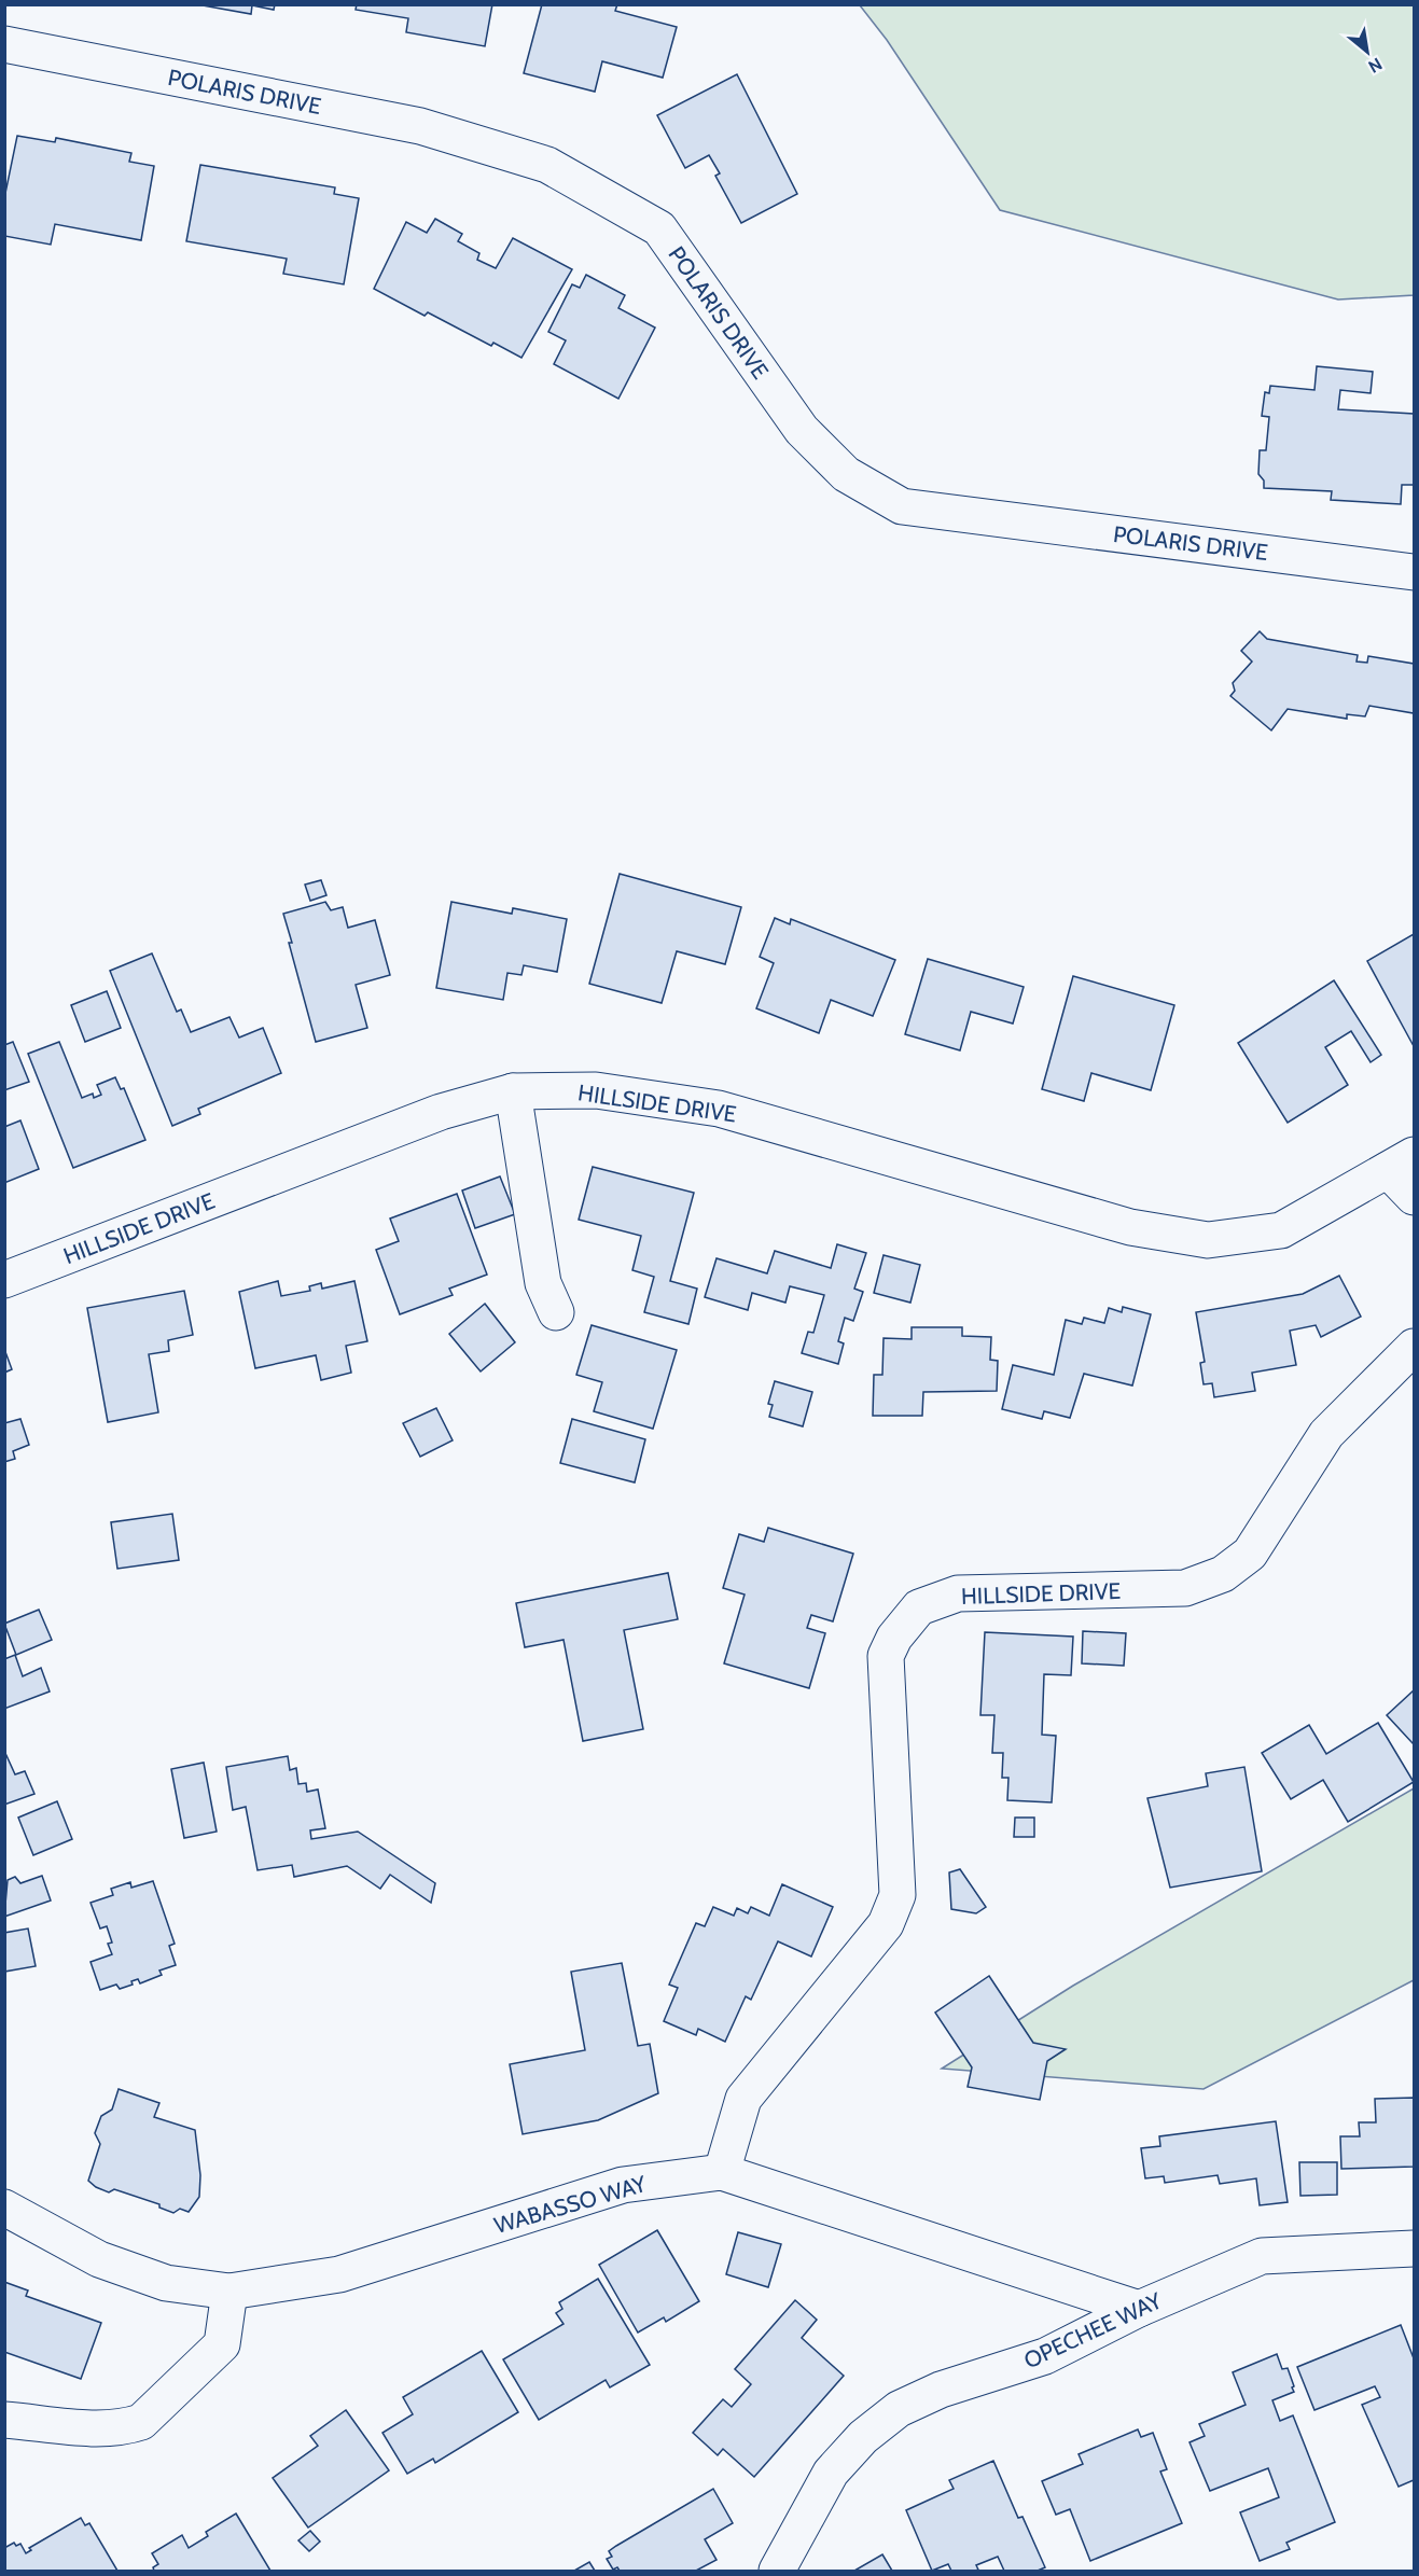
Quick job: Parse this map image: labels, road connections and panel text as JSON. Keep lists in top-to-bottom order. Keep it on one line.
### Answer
{"streets":{"street":["POLARIS DRIVE","HILLSIDE DRIVE","WABASSO WAY","OPECHEE WAY"]},"crossings":[["HILLSIDE DRIVE","WABASSO WAY"],["WABASSO WAY","OPECHEE WAY"]],"north":"bottom right"}
